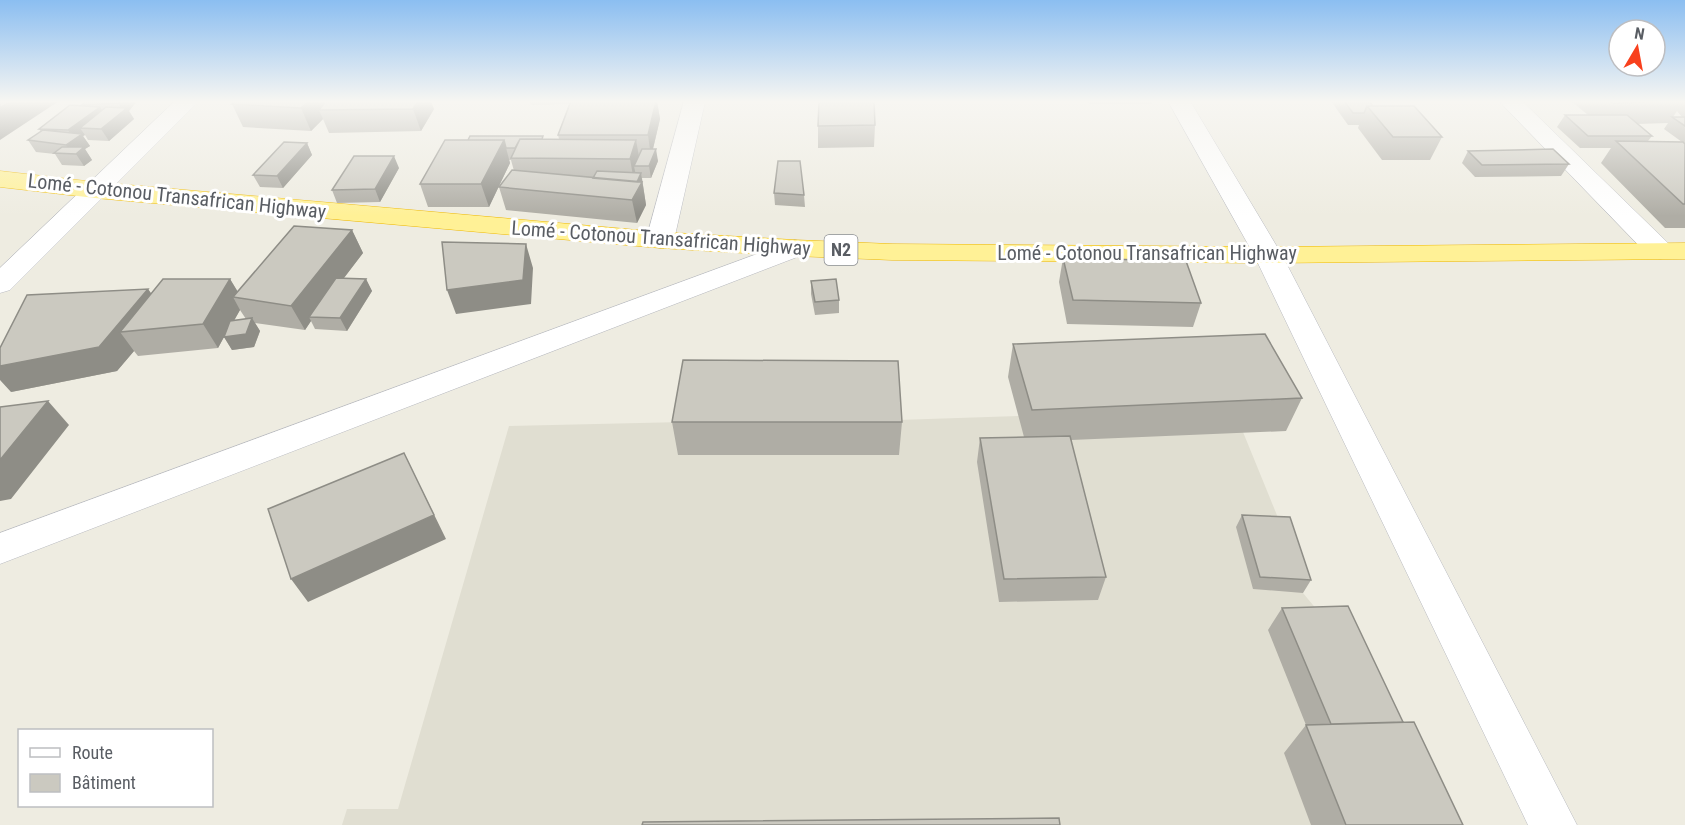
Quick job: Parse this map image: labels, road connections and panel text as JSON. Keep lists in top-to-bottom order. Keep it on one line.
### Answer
{"streets":{"highway":["Lomé - Cotonou Transafrican Highway","N2"]},"legend":["Route","Bâtiment"],"north":"top"}
